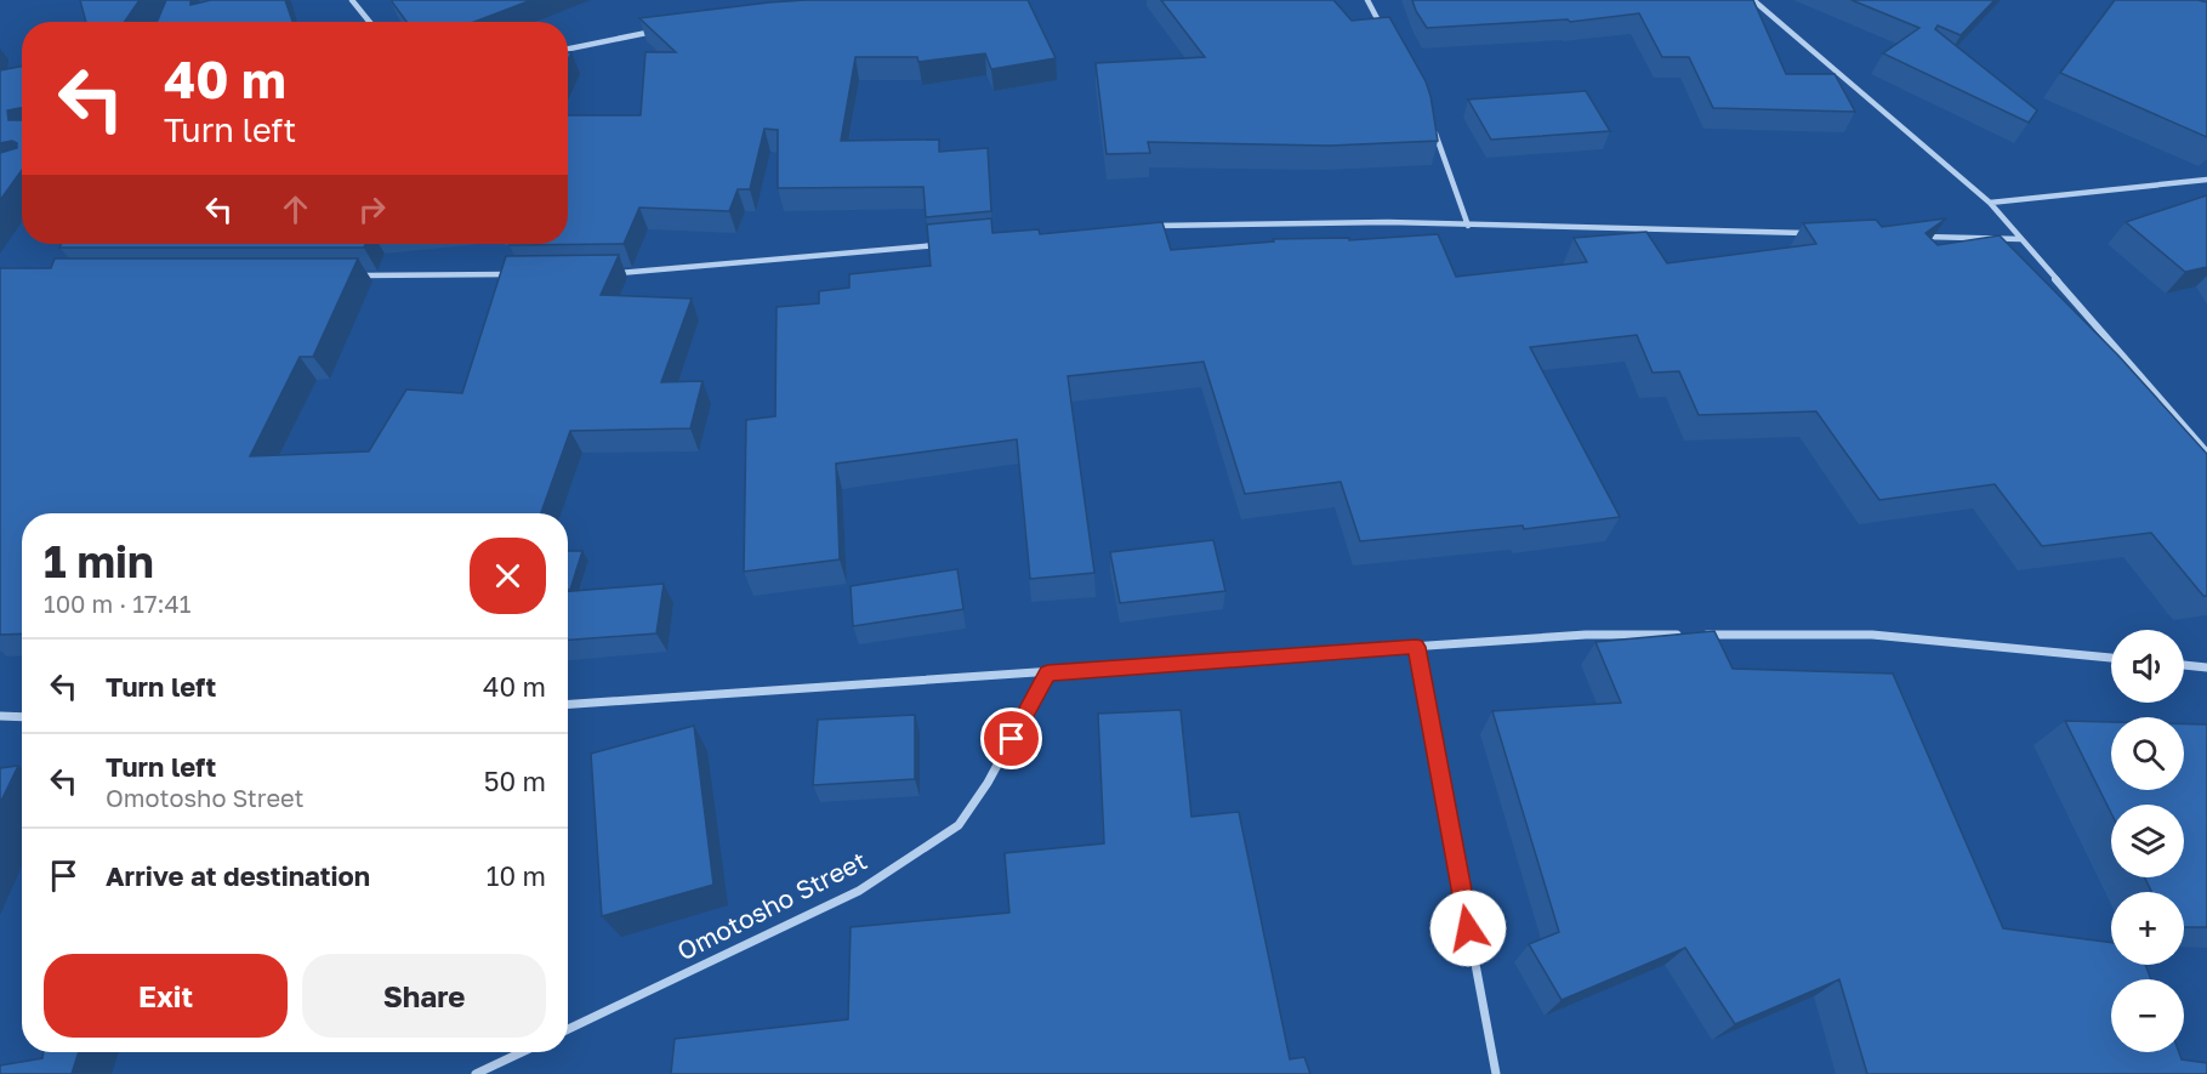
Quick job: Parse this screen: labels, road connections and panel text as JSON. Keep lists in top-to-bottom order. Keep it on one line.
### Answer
{"streets":{"street":["Omotosho Street"]},"page":{"turn":["40 m","Turn left"],"heading":["1 min","100 m · 17:41"],"map_buttons":["+","−"],"list":[{"name":"Turn left","value":"40 m"},{"name":"Turn left","note":"Omotosho Street","value":"50 m"},{"name":"Arrive at destination","value":"10 m"}],"buttons":["Exit","Share"]}}
